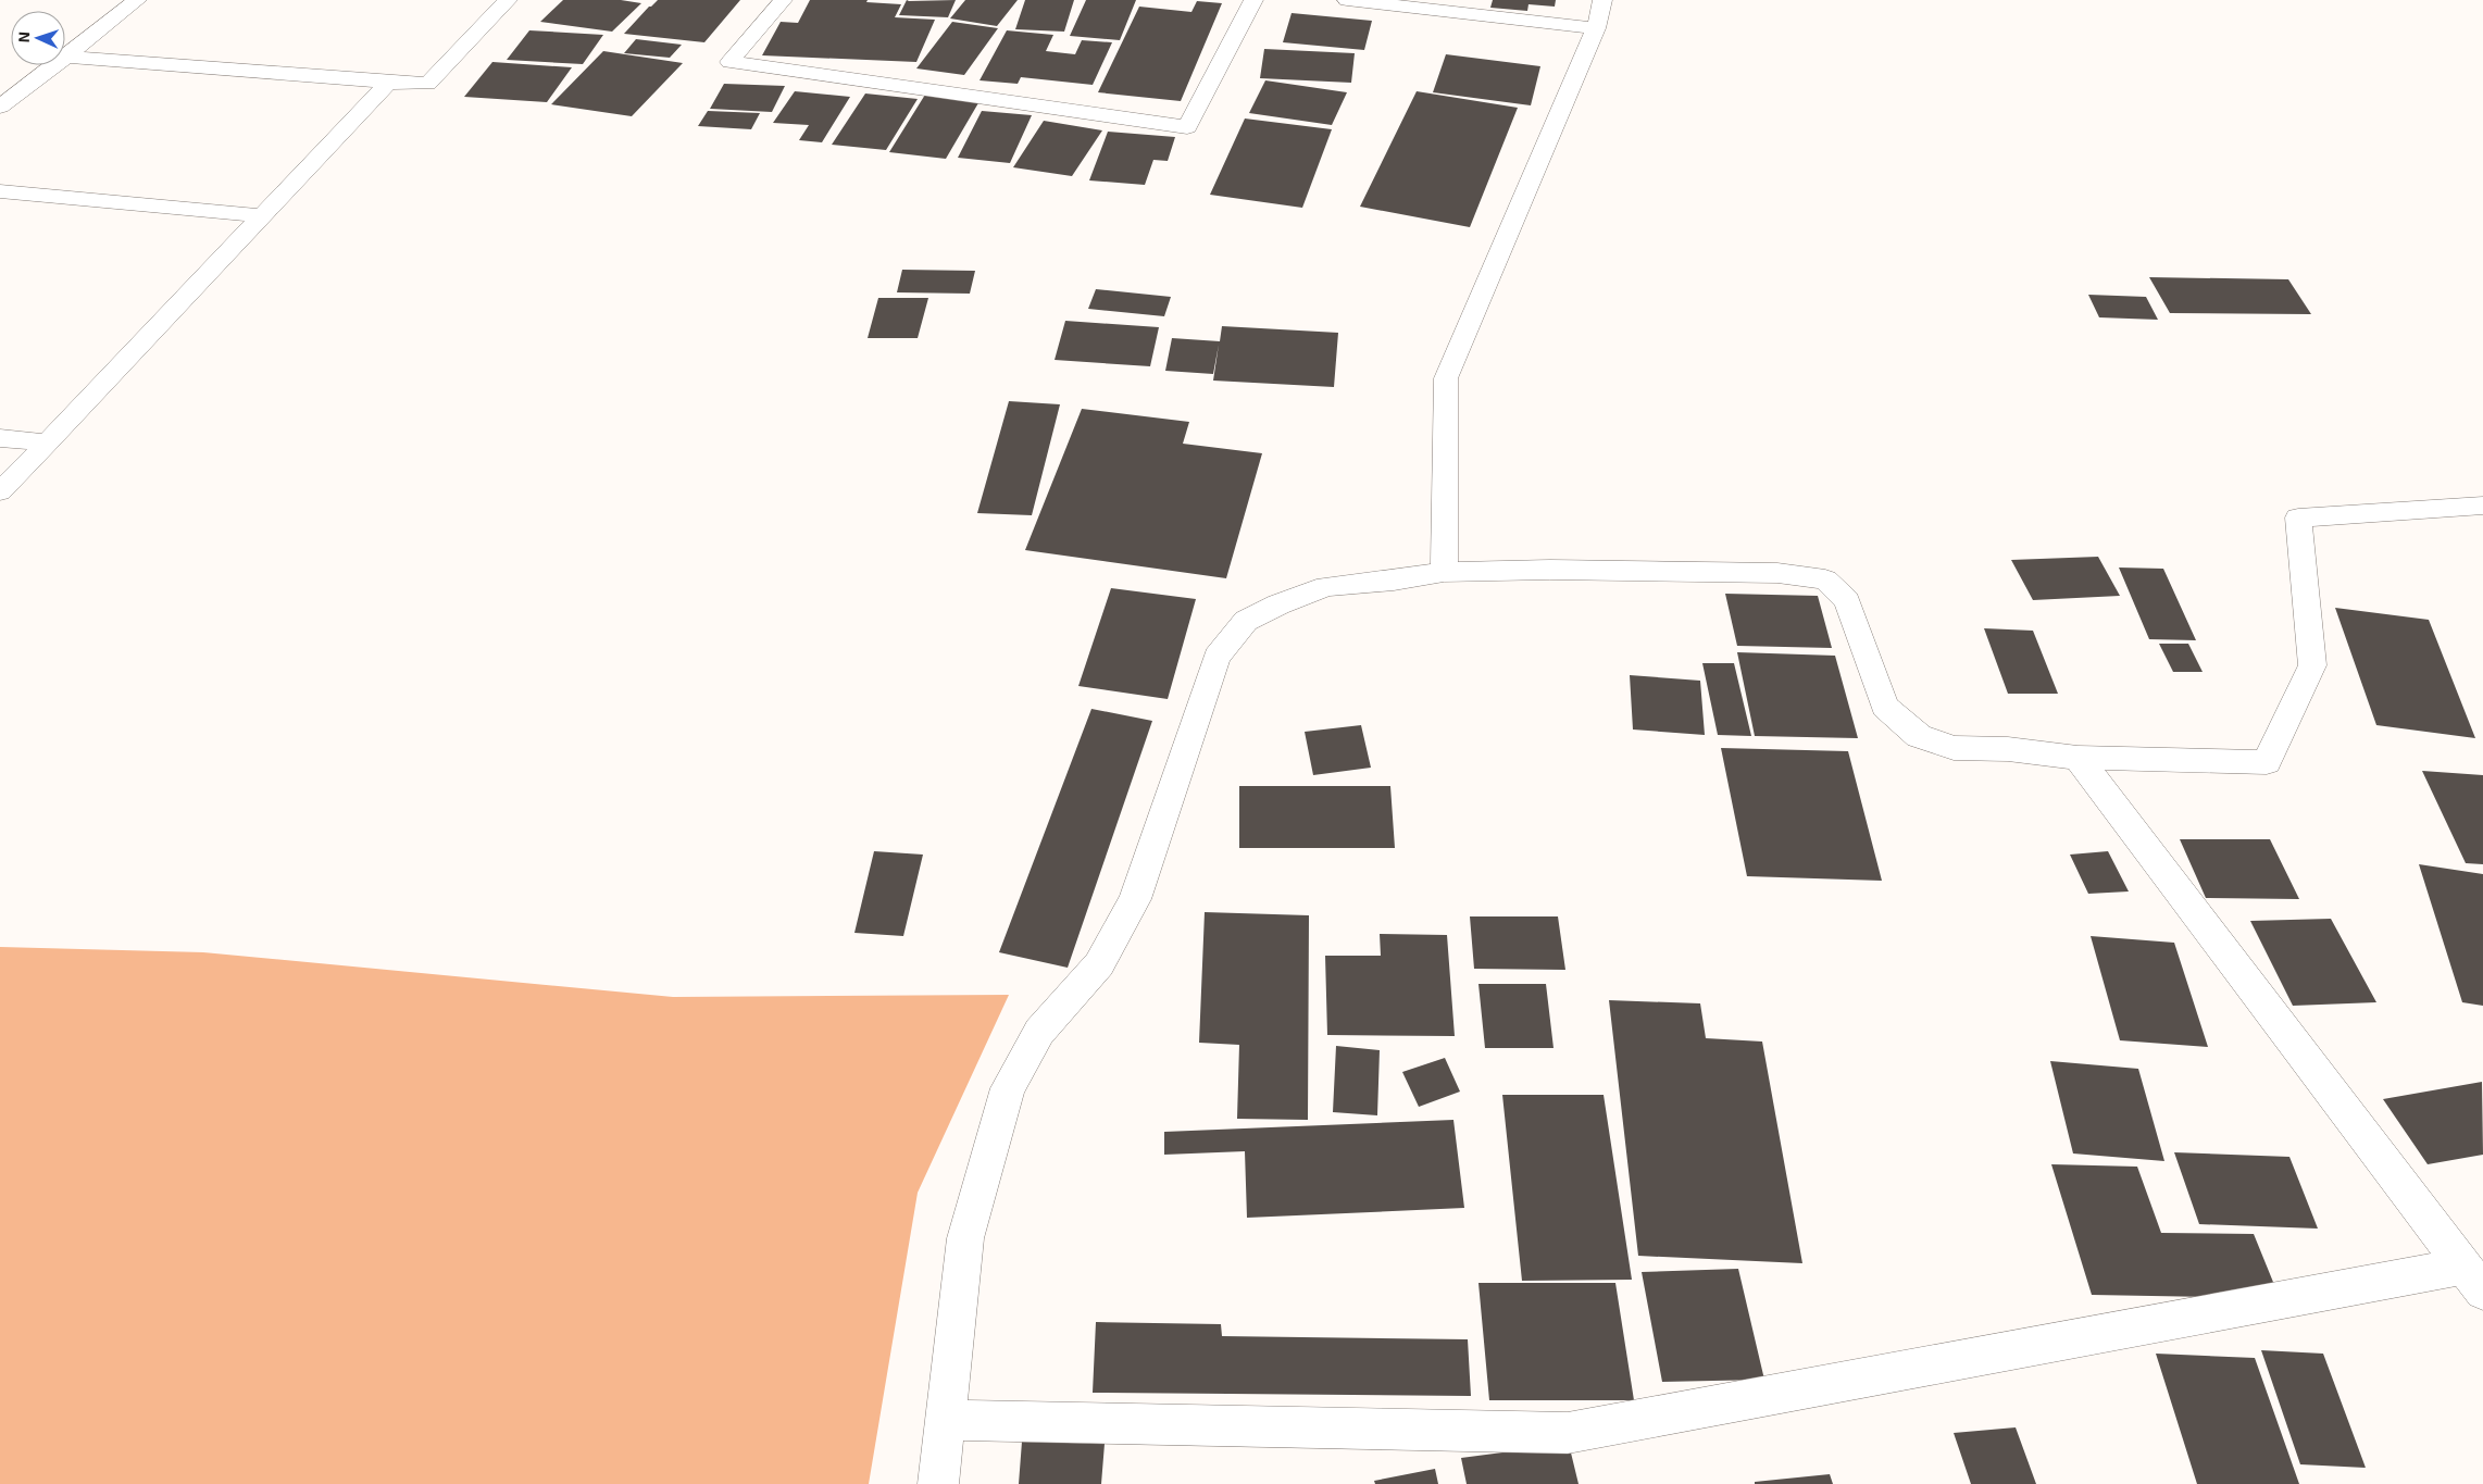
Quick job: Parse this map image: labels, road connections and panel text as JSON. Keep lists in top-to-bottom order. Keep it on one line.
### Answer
{"north":"left"}
